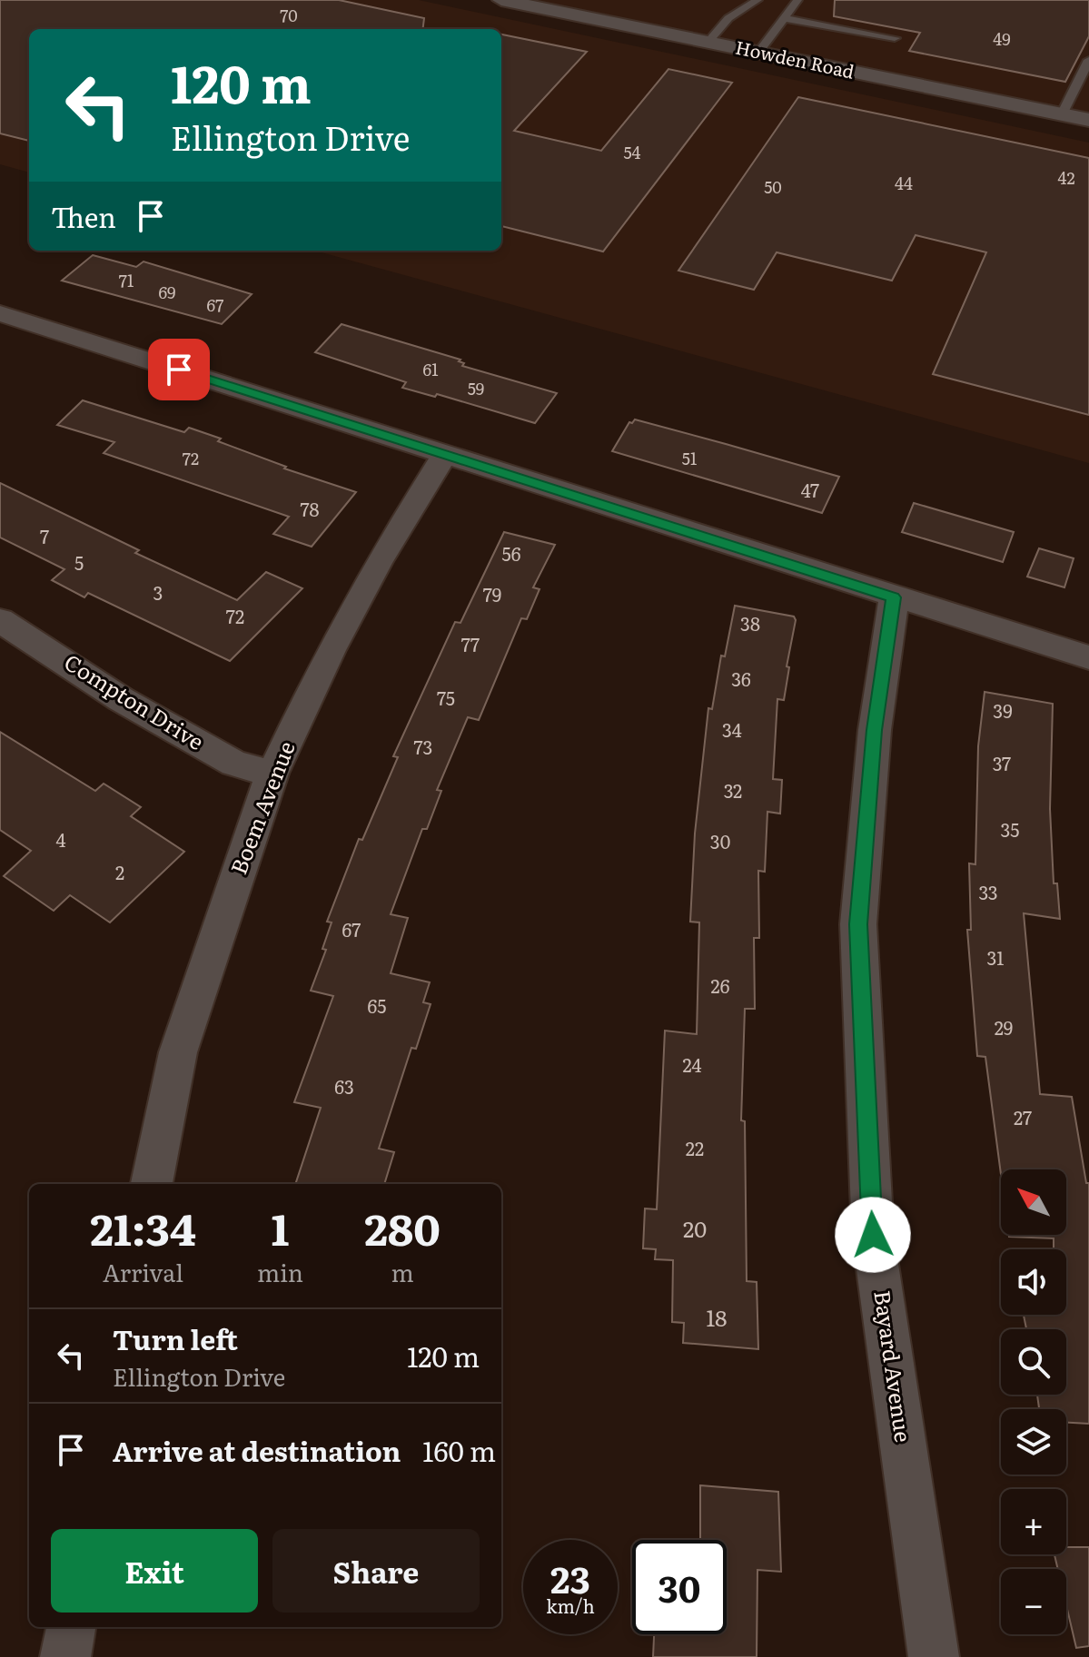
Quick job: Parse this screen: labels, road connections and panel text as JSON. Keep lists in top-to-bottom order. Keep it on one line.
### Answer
{"streets":{"street":["Howden Road","Compton Drive","Boem Avenue","Bayard Avenue"]},"crossings":[["Compton Drive","Boem Avenue"]],"house_numbers":["70","49","54","42","44","50","71","69","67","61","59","72","51","47","78","7","56","5","3","79","72","38","77","36","75","39","34","73","37","32","35","4","30","2","33","67","31","26","65","29","24","63","27","22","20","18"],"north":"top left","page":{"turn":["120 m","Ellington Drive"],"then":"Then","map_buttons":["+","−"],"eta":["21:34","Arrival","1","min","280","m"],"list":[{"name":"Turn left","note":"Ellington Drive","value":"120 m"},{"name":"Arrive at destination","value":"160 m"}],"buttons":["Exit","Share"],"speed":"23 km/h","limit":"30"}}
